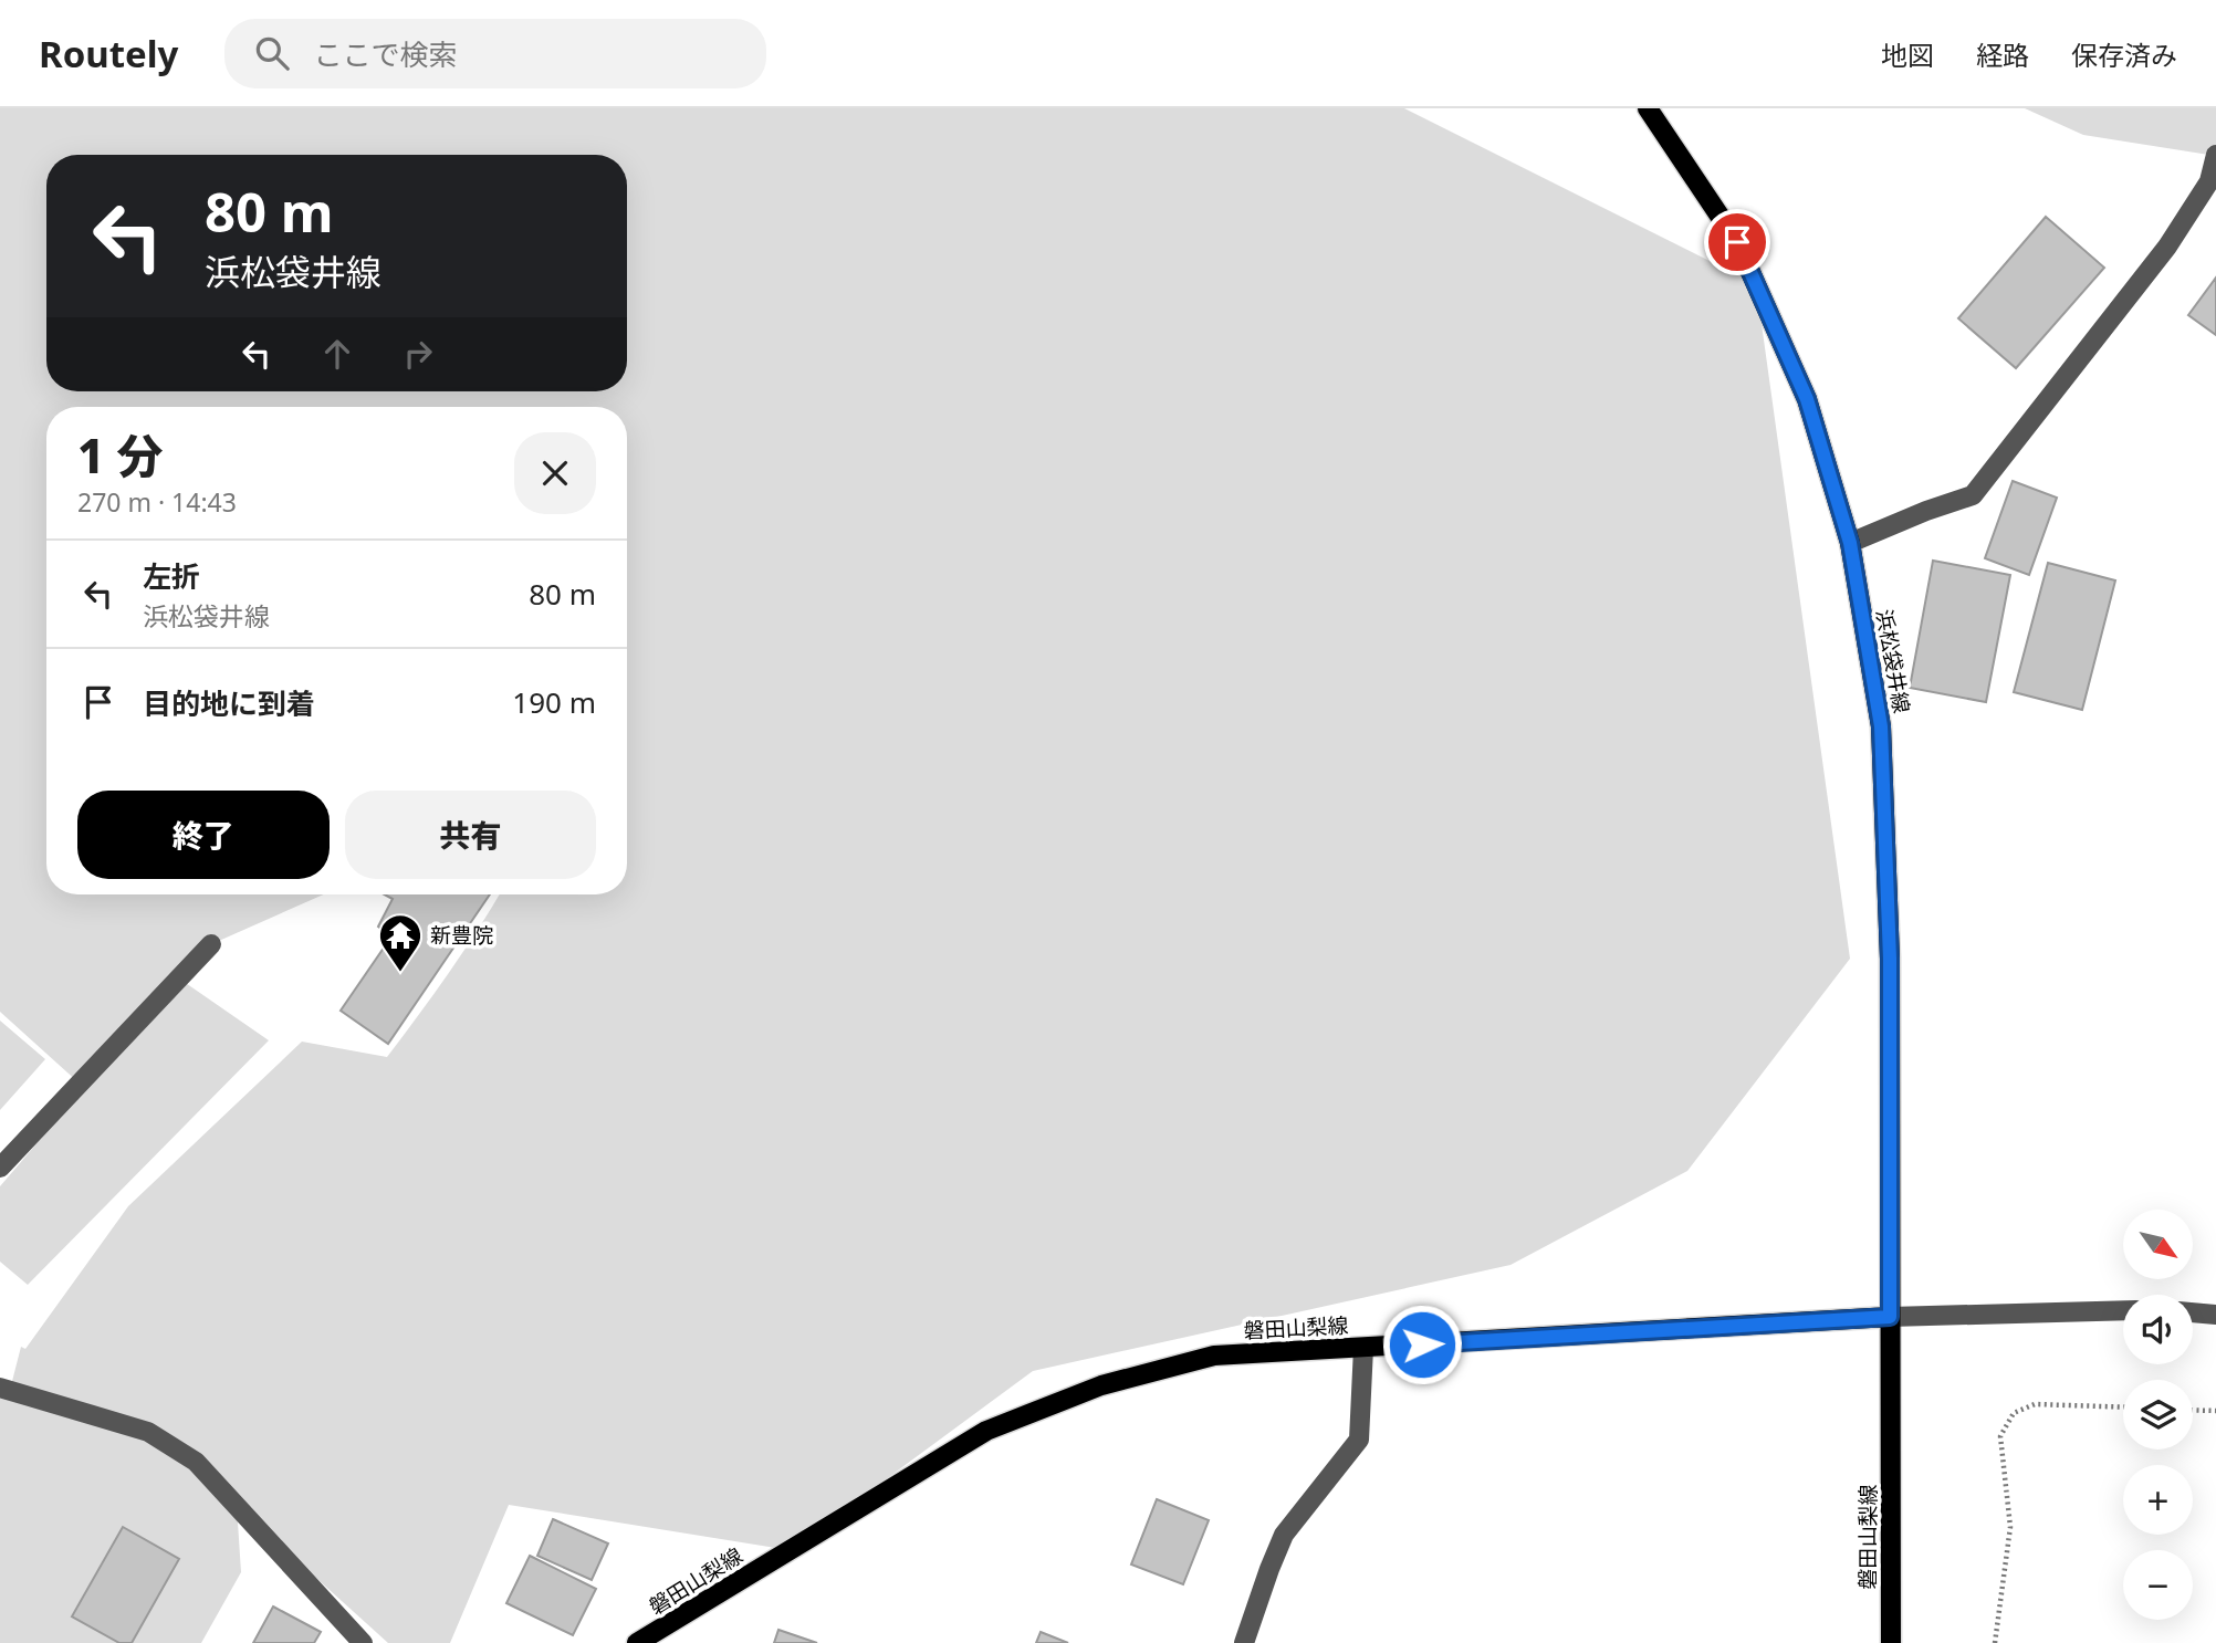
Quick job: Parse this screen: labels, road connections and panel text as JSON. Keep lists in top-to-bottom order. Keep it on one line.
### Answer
{"streets":{"main road":["浜松袋井線","磐田山梨線"]},"crossings":[["浜松袋井線","磐田山梨線"]],"places":{"temple":["新豊院"]},"north":"bottom right","page":{"header":"Routely","search":"ここで検索","nav":["地図","経路","保存済み"],"turn":["80 m","浜松袋井線"],"heading":["1 分","270 m · 14:43"],"list":[{"name":"左折","note":"浜松袋井線","value":"80 m"},{"name":"目的地に到着","value":"190 m"}],"buttons":["終了","共有"],"map_buttons":["+","−"]}}
